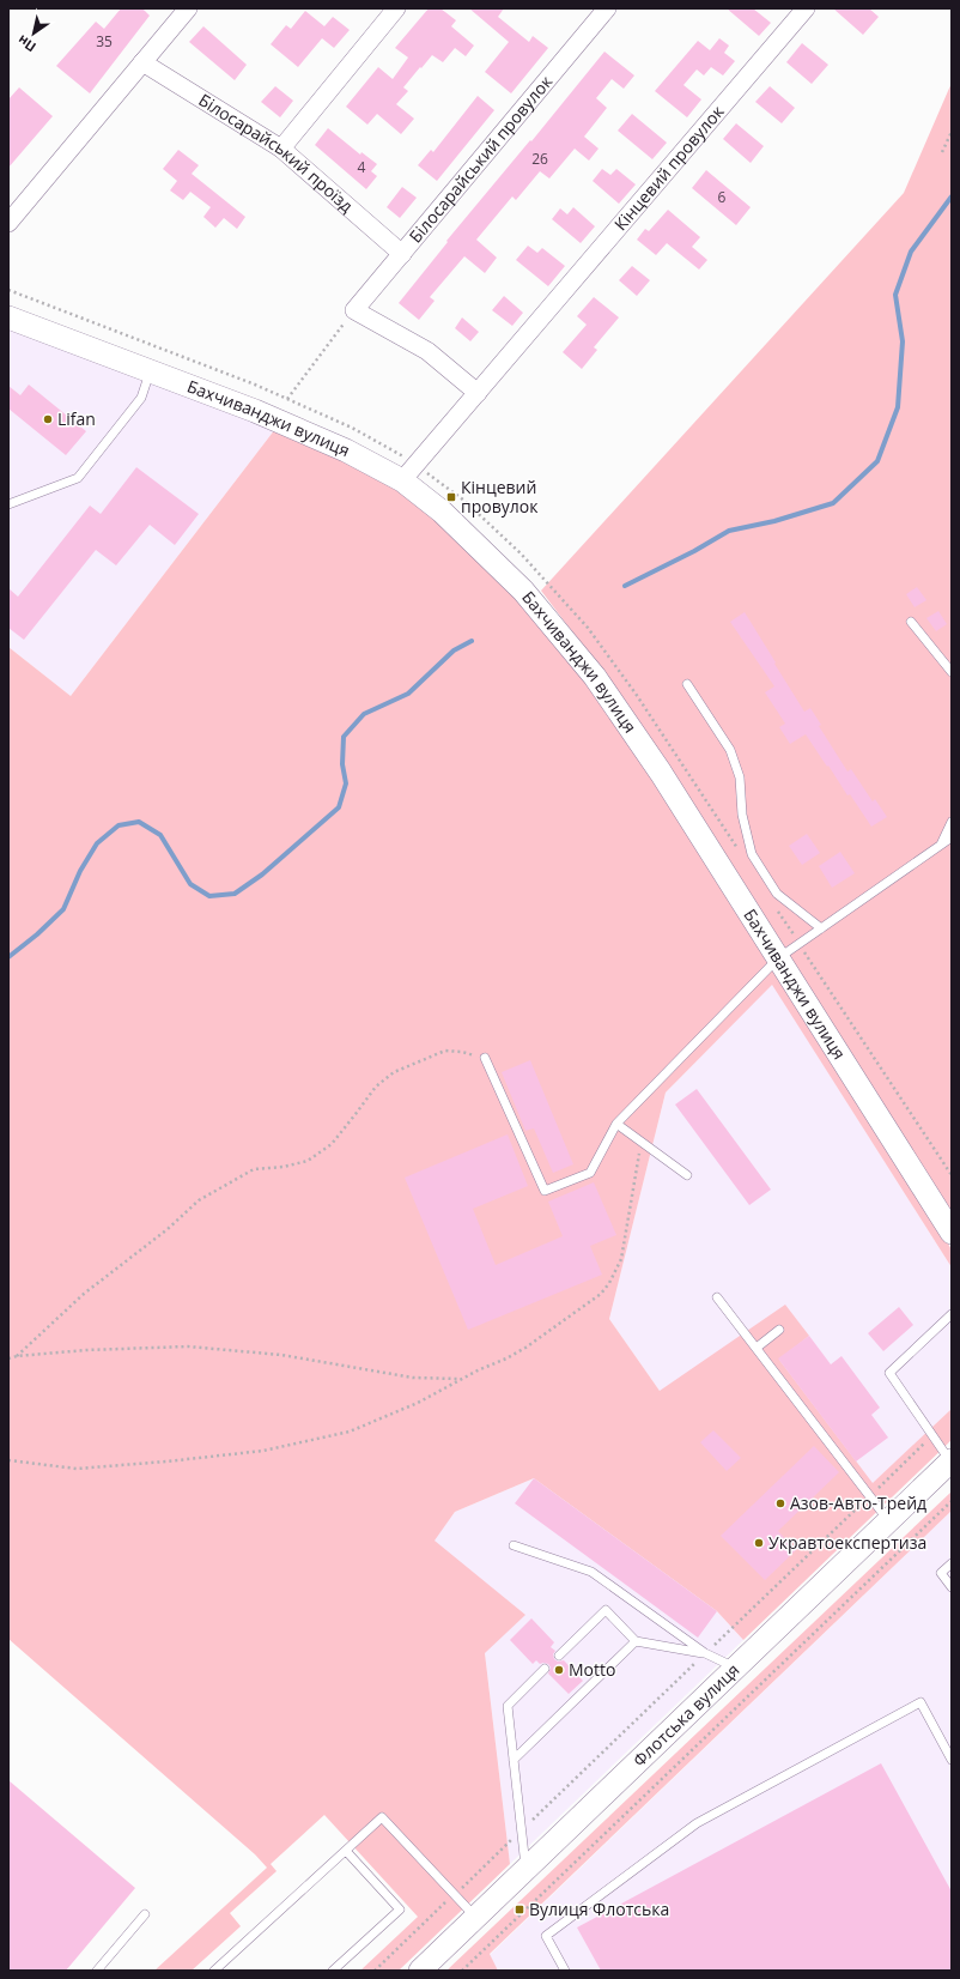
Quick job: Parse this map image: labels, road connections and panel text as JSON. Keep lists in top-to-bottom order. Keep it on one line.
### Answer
{"streets":{"street":["Білосарайський проїзд","Білосарайський провулок","Кінцевий провулок","Бахчиванджи вулиця","Флотська вулиця"]},"crossings":[["Білосарайський проїзд","Білосарайський провулок"],["Кінцевий провулок","Бахчиванджи вулиця"]],"places":{"other":["Lifan","Азов-Авто-Трейд","Укравтоекспертиза","Motto"],"transit":["Кінцевий провулок","Вулиця Флотська"]},"house_numbers":["35","26","4","6"],"north":"bottom left"}
